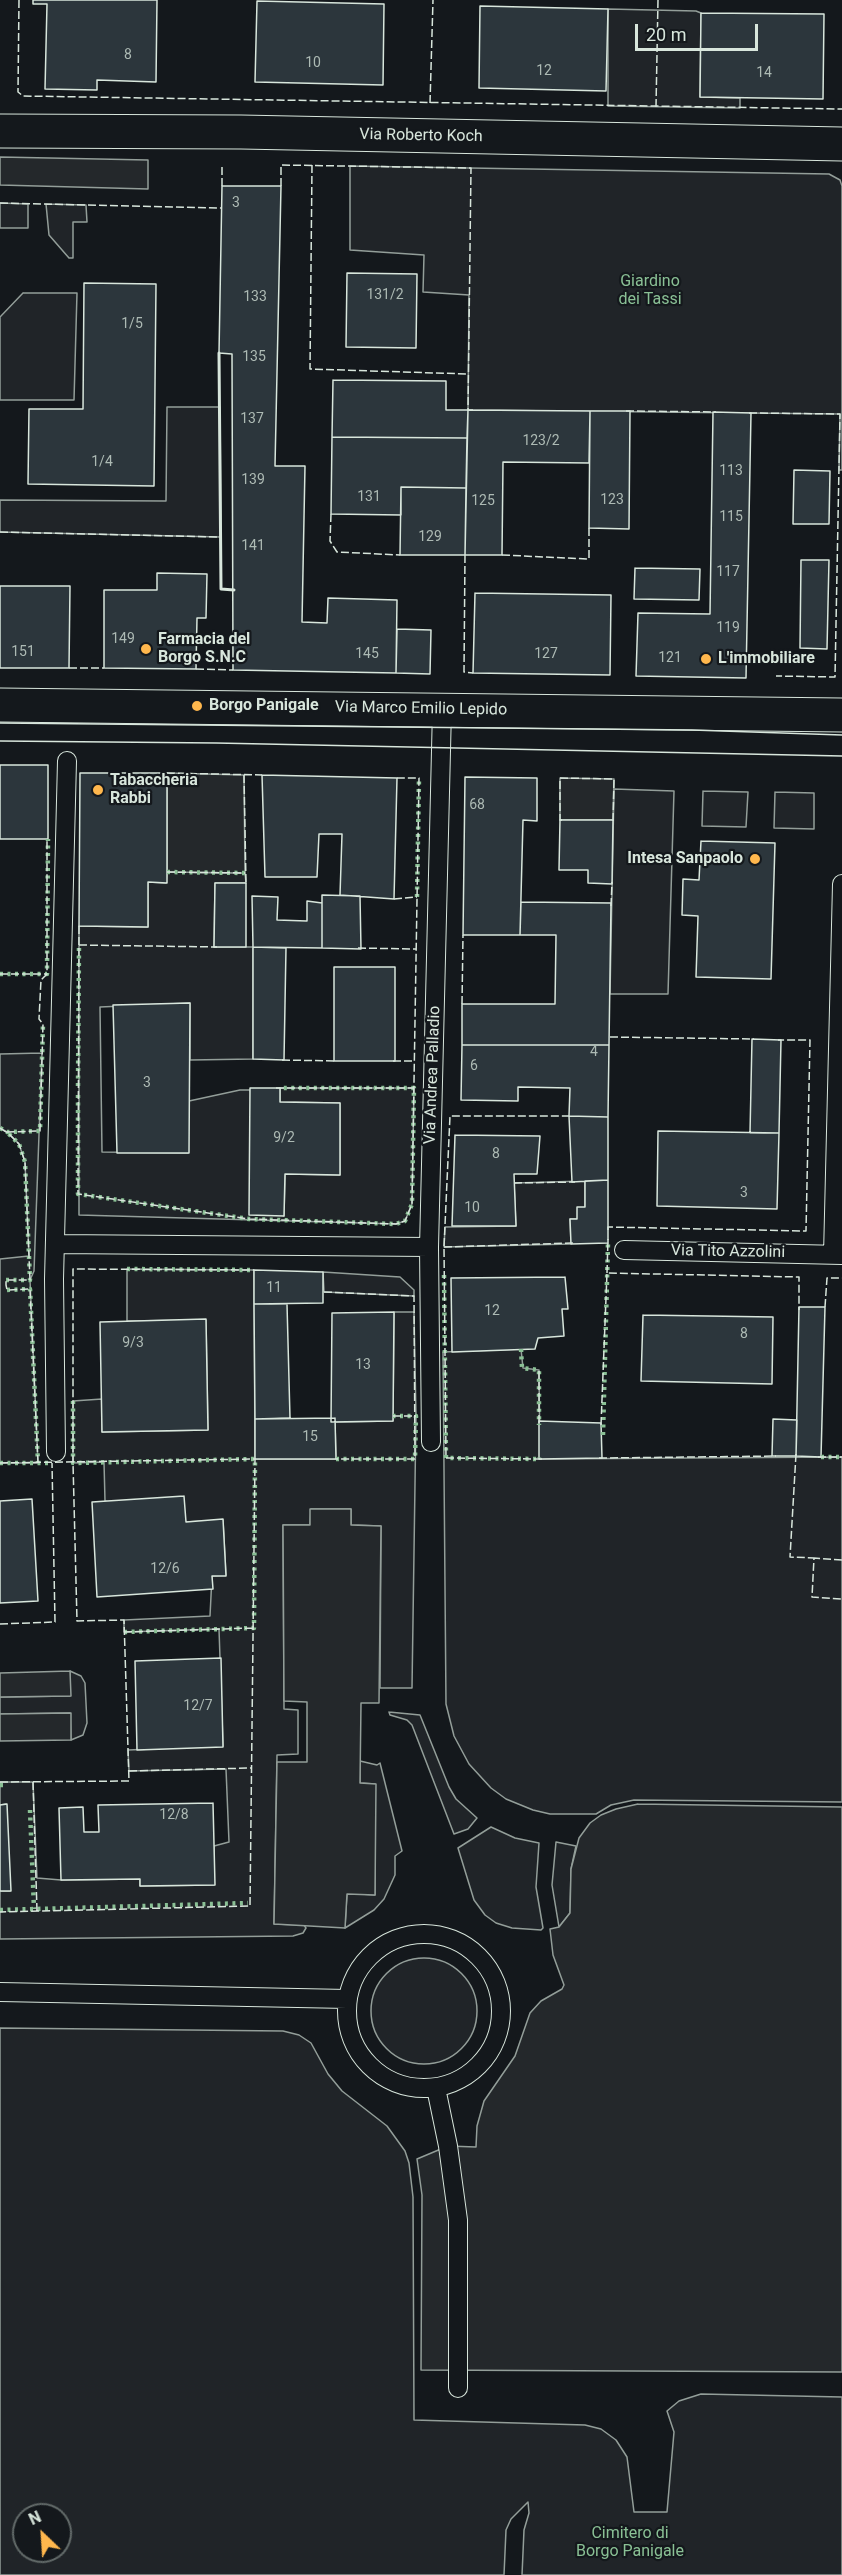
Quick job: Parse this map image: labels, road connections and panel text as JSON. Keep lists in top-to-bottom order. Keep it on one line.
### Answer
{"streets":{"main road":["Via Roberto Koch","Via Marco Emilio Lepido"],"lane":["Via Andrea Palladio","Via Tito Azzolini"]},"crossings":[["Via Marco Emilio Lepido","Via Andrea Palladio"]],"parks":["Giardino dei Tassi","Cimitero di Borgo Panigale"],"places":["Farmacia del Borgo S.N.C","L'immobiliare","Borgo Panigale","Tabaccheria Rabbi","Intesa Sanpaolo"],"house_numbers":["8","10","12","14","3","131/2","133","1/5","135","137","123/2","1/4","113","139","131","123","125","115","129","141","117","119","149","151","145","127","121","68","4","6","3","9/2","8","3","10","11","12","8","9/3","13","15","12/6","12/7","12/8"],"scale_bar":"20 m","north":"top left"}
